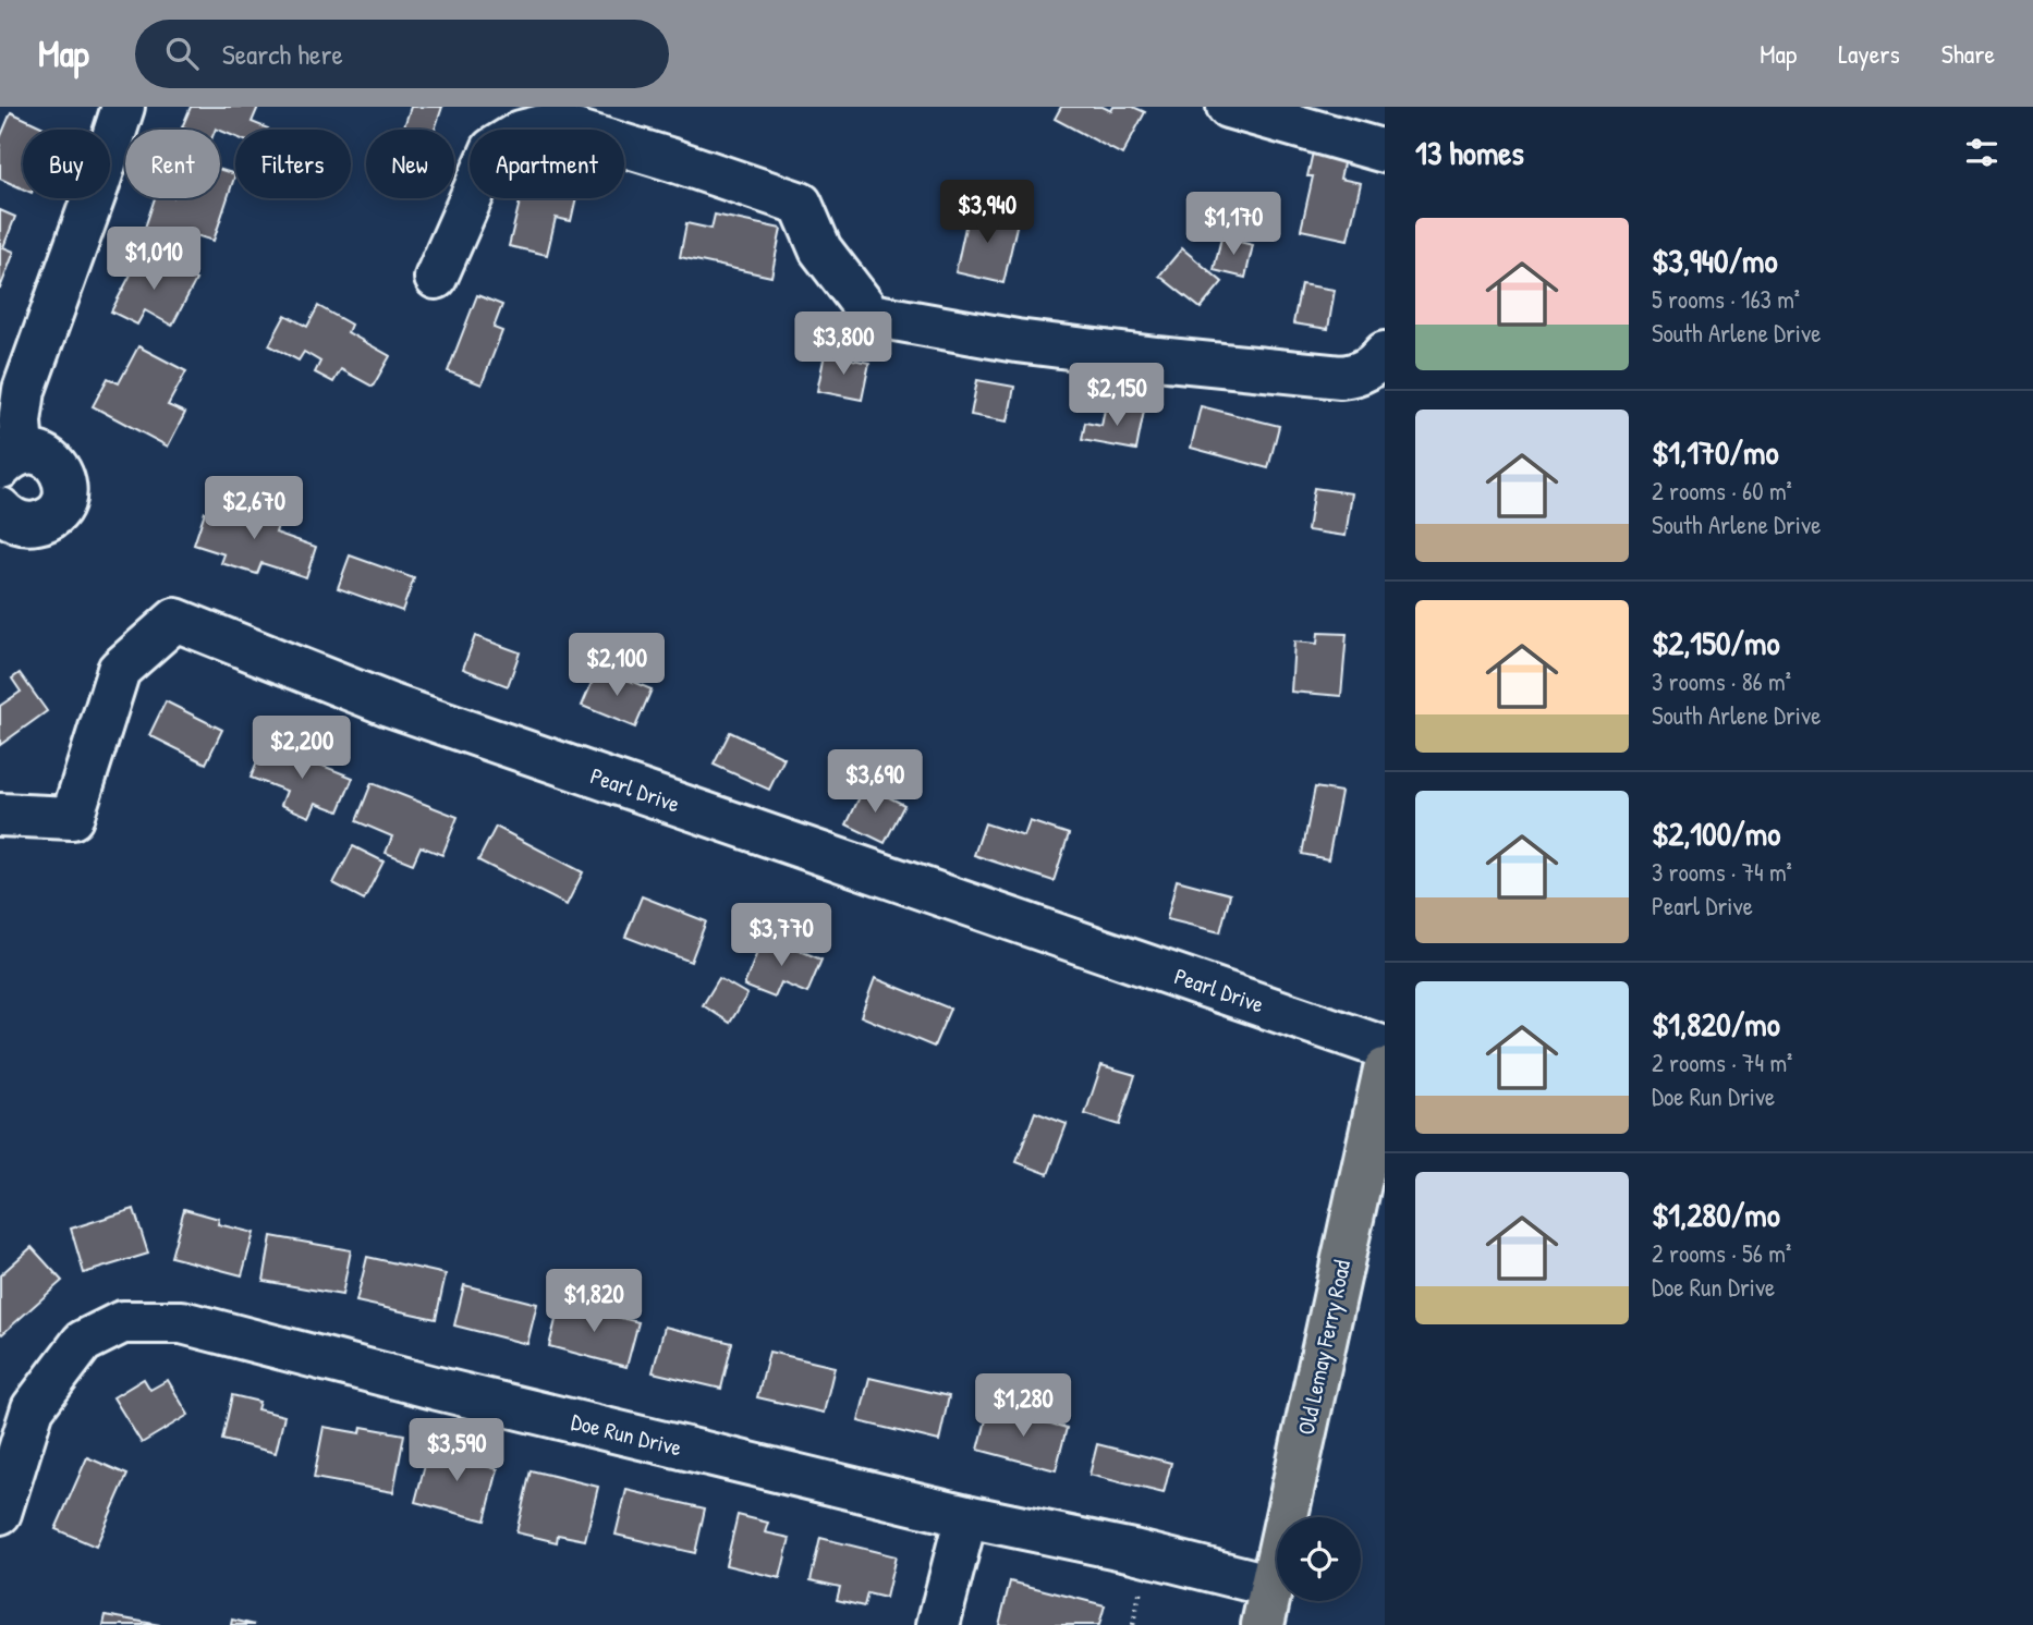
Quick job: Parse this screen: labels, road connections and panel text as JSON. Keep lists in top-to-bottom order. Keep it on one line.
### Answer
{"streets":{"main road":["Old Lemay Ferry Road"],"street":["Pearl Drive","Doe Run Drive"]},"crossings":[["Old Lemay Ferry Road","Doe Run Drive"]],"page":{"header":"Map","search":"Search here","nav":["Map","Layers","Share"],"heading":"13 homes","chip":["Buy","Rent","Filters","New","Apartment"],"price":["$3,940","$1,170","$1,010","$3,800","$2,150","$2,670","$2,100","$2,200","$3,690","$3,770","$1,820","$1,280","$3,590"],"list":[{"name":"$3,940/mo","note":"5 rooms · 163 m² · South Arlene Drive"},{"name":"$1,170/mo","note":"2 rooms · 60 m² · South Arlene Drive"},{"name":"$2,150/mo","note":"3 rooms · 86 m² · South Arlene Drive"},{"name":"$2,100/mo","note":"3 rooms · 74 m² · Pearl Drive"},{"name":"$1,820/mo","note":"2 rooms · 74 m² · Doe Run Drive"},{"name":"$1,280/mo","note":"2 rooms · 56 m² · Doe Run Drive"}]}}
